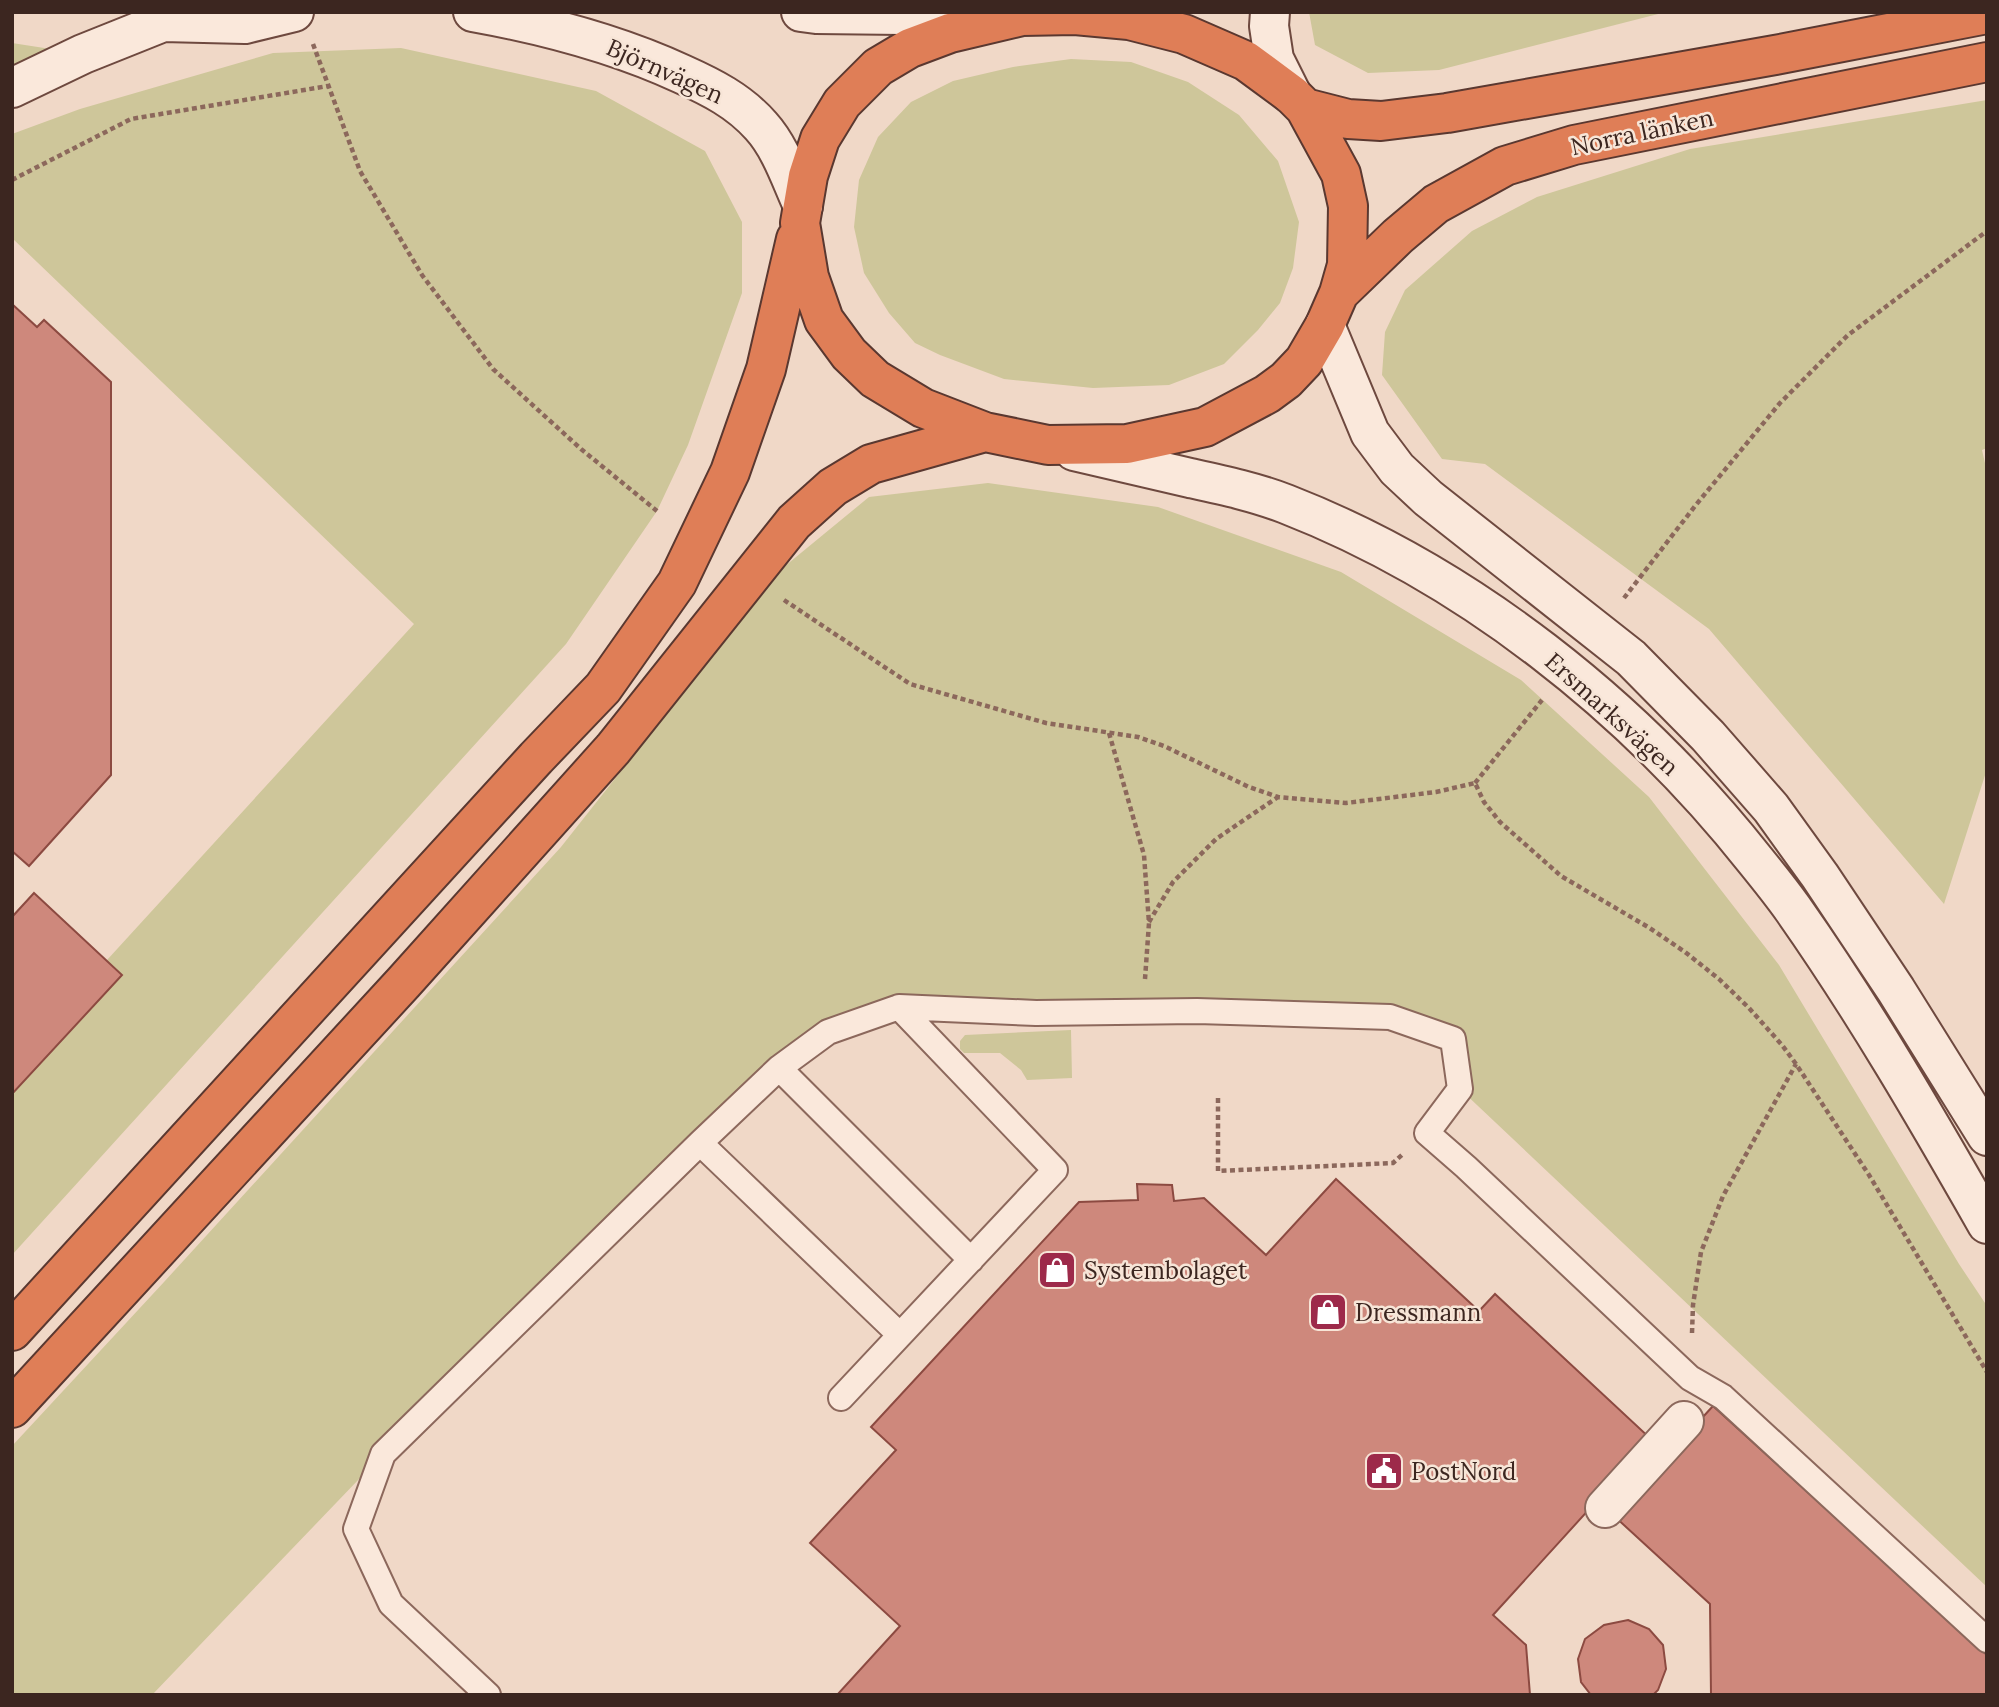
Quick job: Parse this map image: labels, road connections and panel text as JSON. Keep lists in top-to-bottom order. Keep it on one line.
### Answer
{"streets":{"highway":["Norra länken"],"main road":["Björnvägen","Ersmarksvägen"]},"crossings":[["Norra länken","Ersmarksvägen"]],"places":{"shop":["Systembolaget","Dressmann"],"public building":["PostNord"]}}
